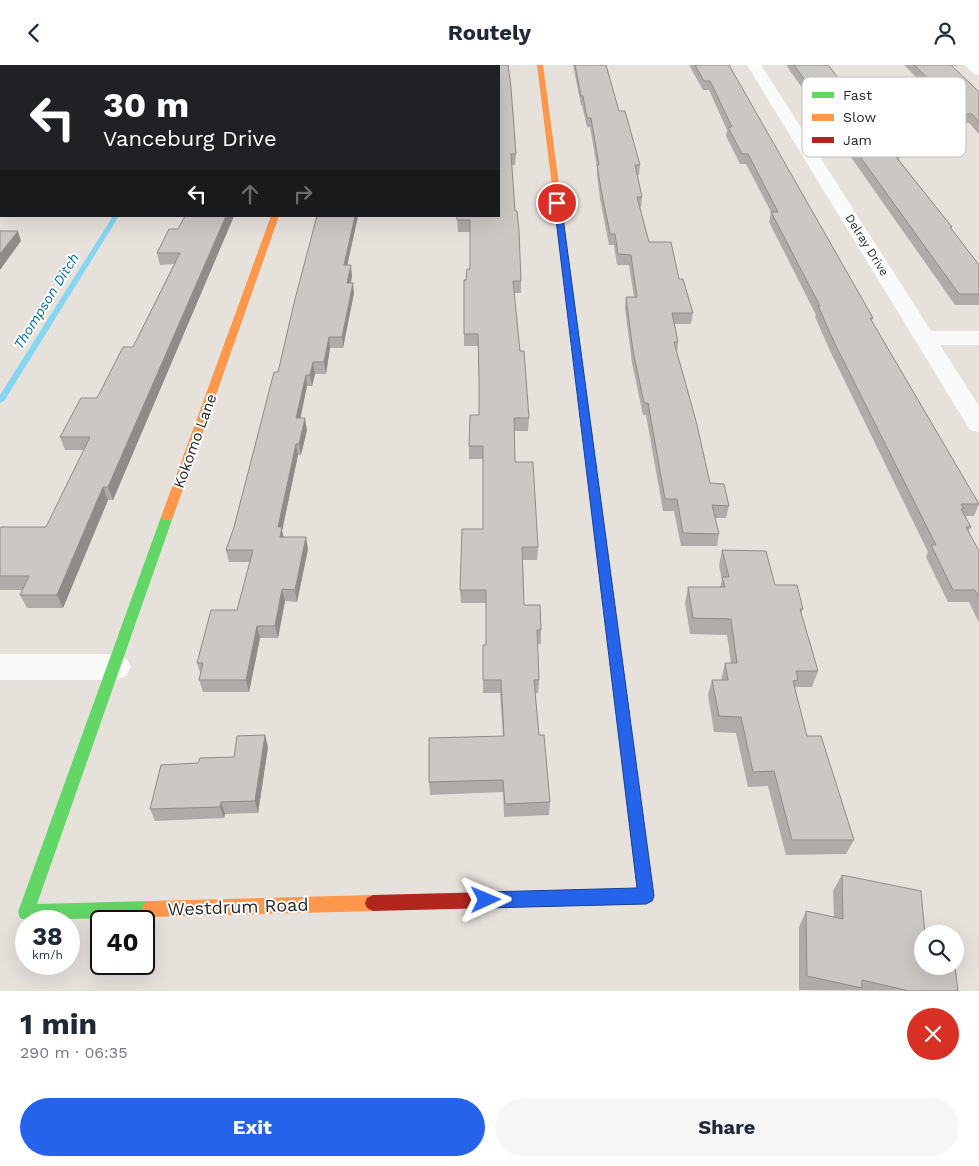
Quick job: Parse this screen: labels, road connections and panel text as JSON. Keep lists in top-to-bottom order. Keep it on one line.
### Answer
{"streets":{"street":["Delray Drive","Kokomo Lane","Westdrum Road"]},"crossings":[["Kokomo Lane","Westdrum Road"]],"water":["Thompson Ditch"],"legend":["Fast","Slow","Jam"],"page":{"header":"Routely","turn":["30 m","Vanceburg Drive"],"speed":"38 km/h","limit":"40","heading":["1 min","290 m · 06:35"],"buttons":["Exit","Share"]}}
